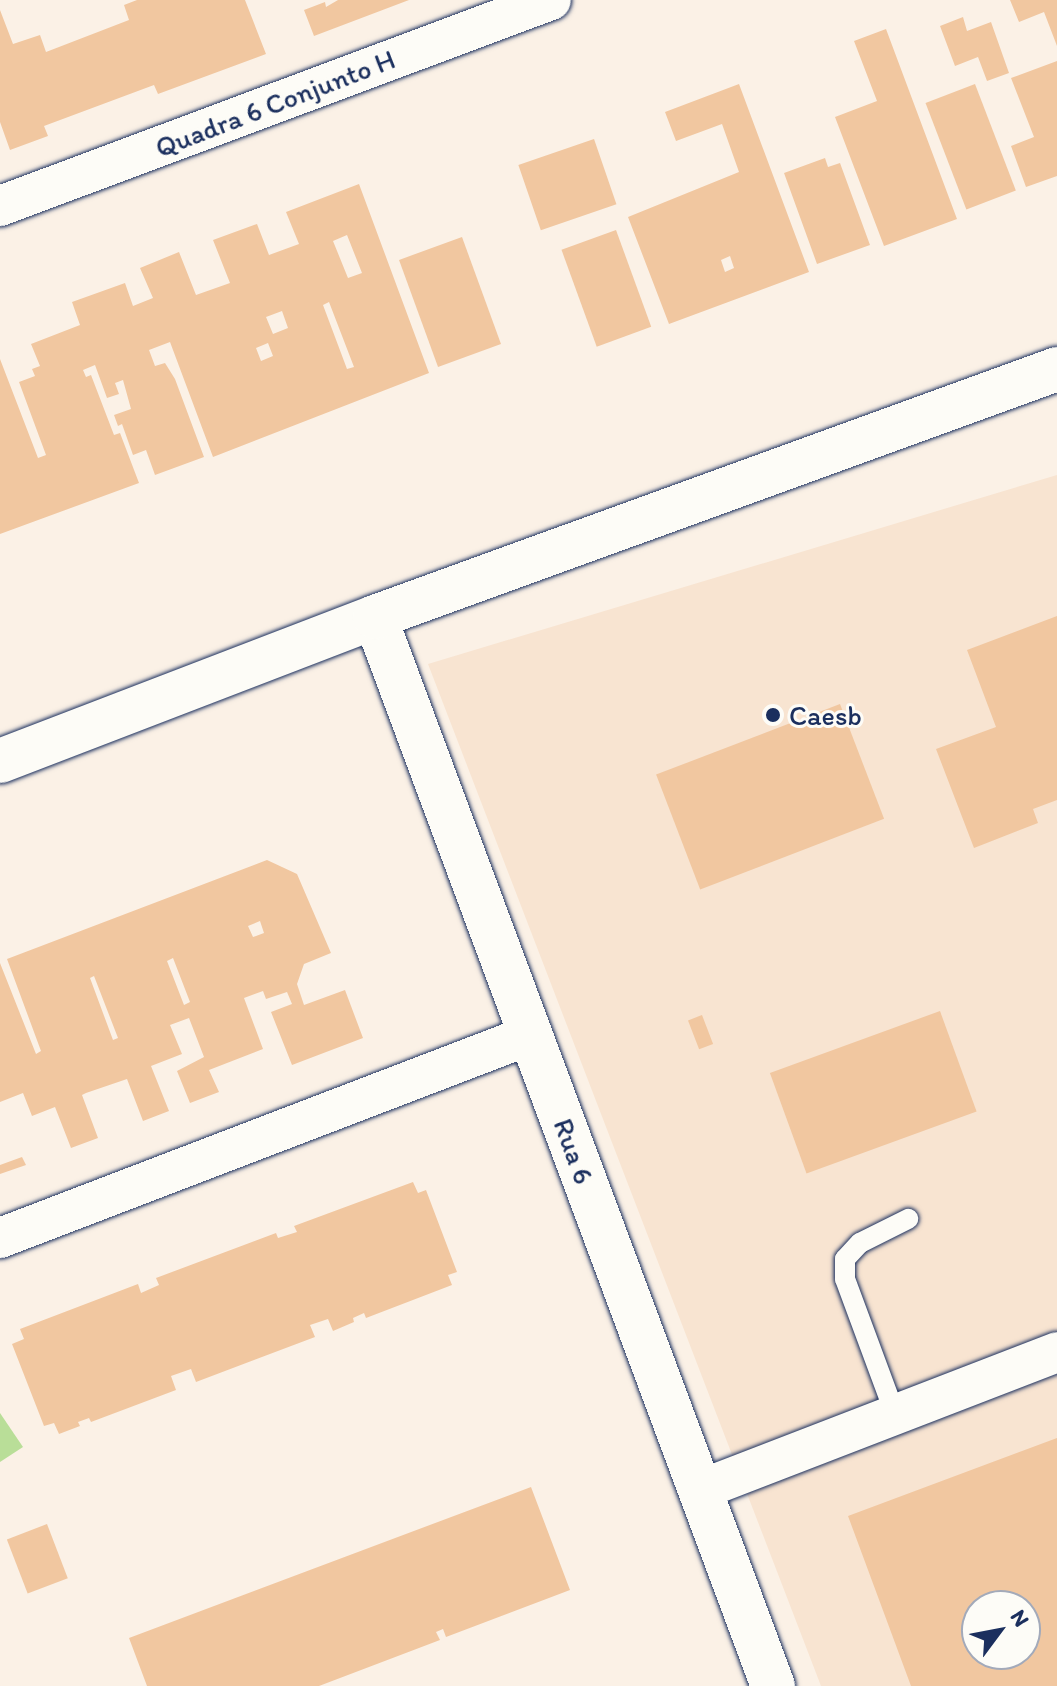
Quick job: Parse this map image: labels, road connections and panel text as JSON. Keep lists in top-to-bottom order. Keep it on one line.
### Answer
{"streets":{"street":["Quadra 6 Conjunto H","Rua 6"]},"places":["Caesb"],"north":"top right"}
